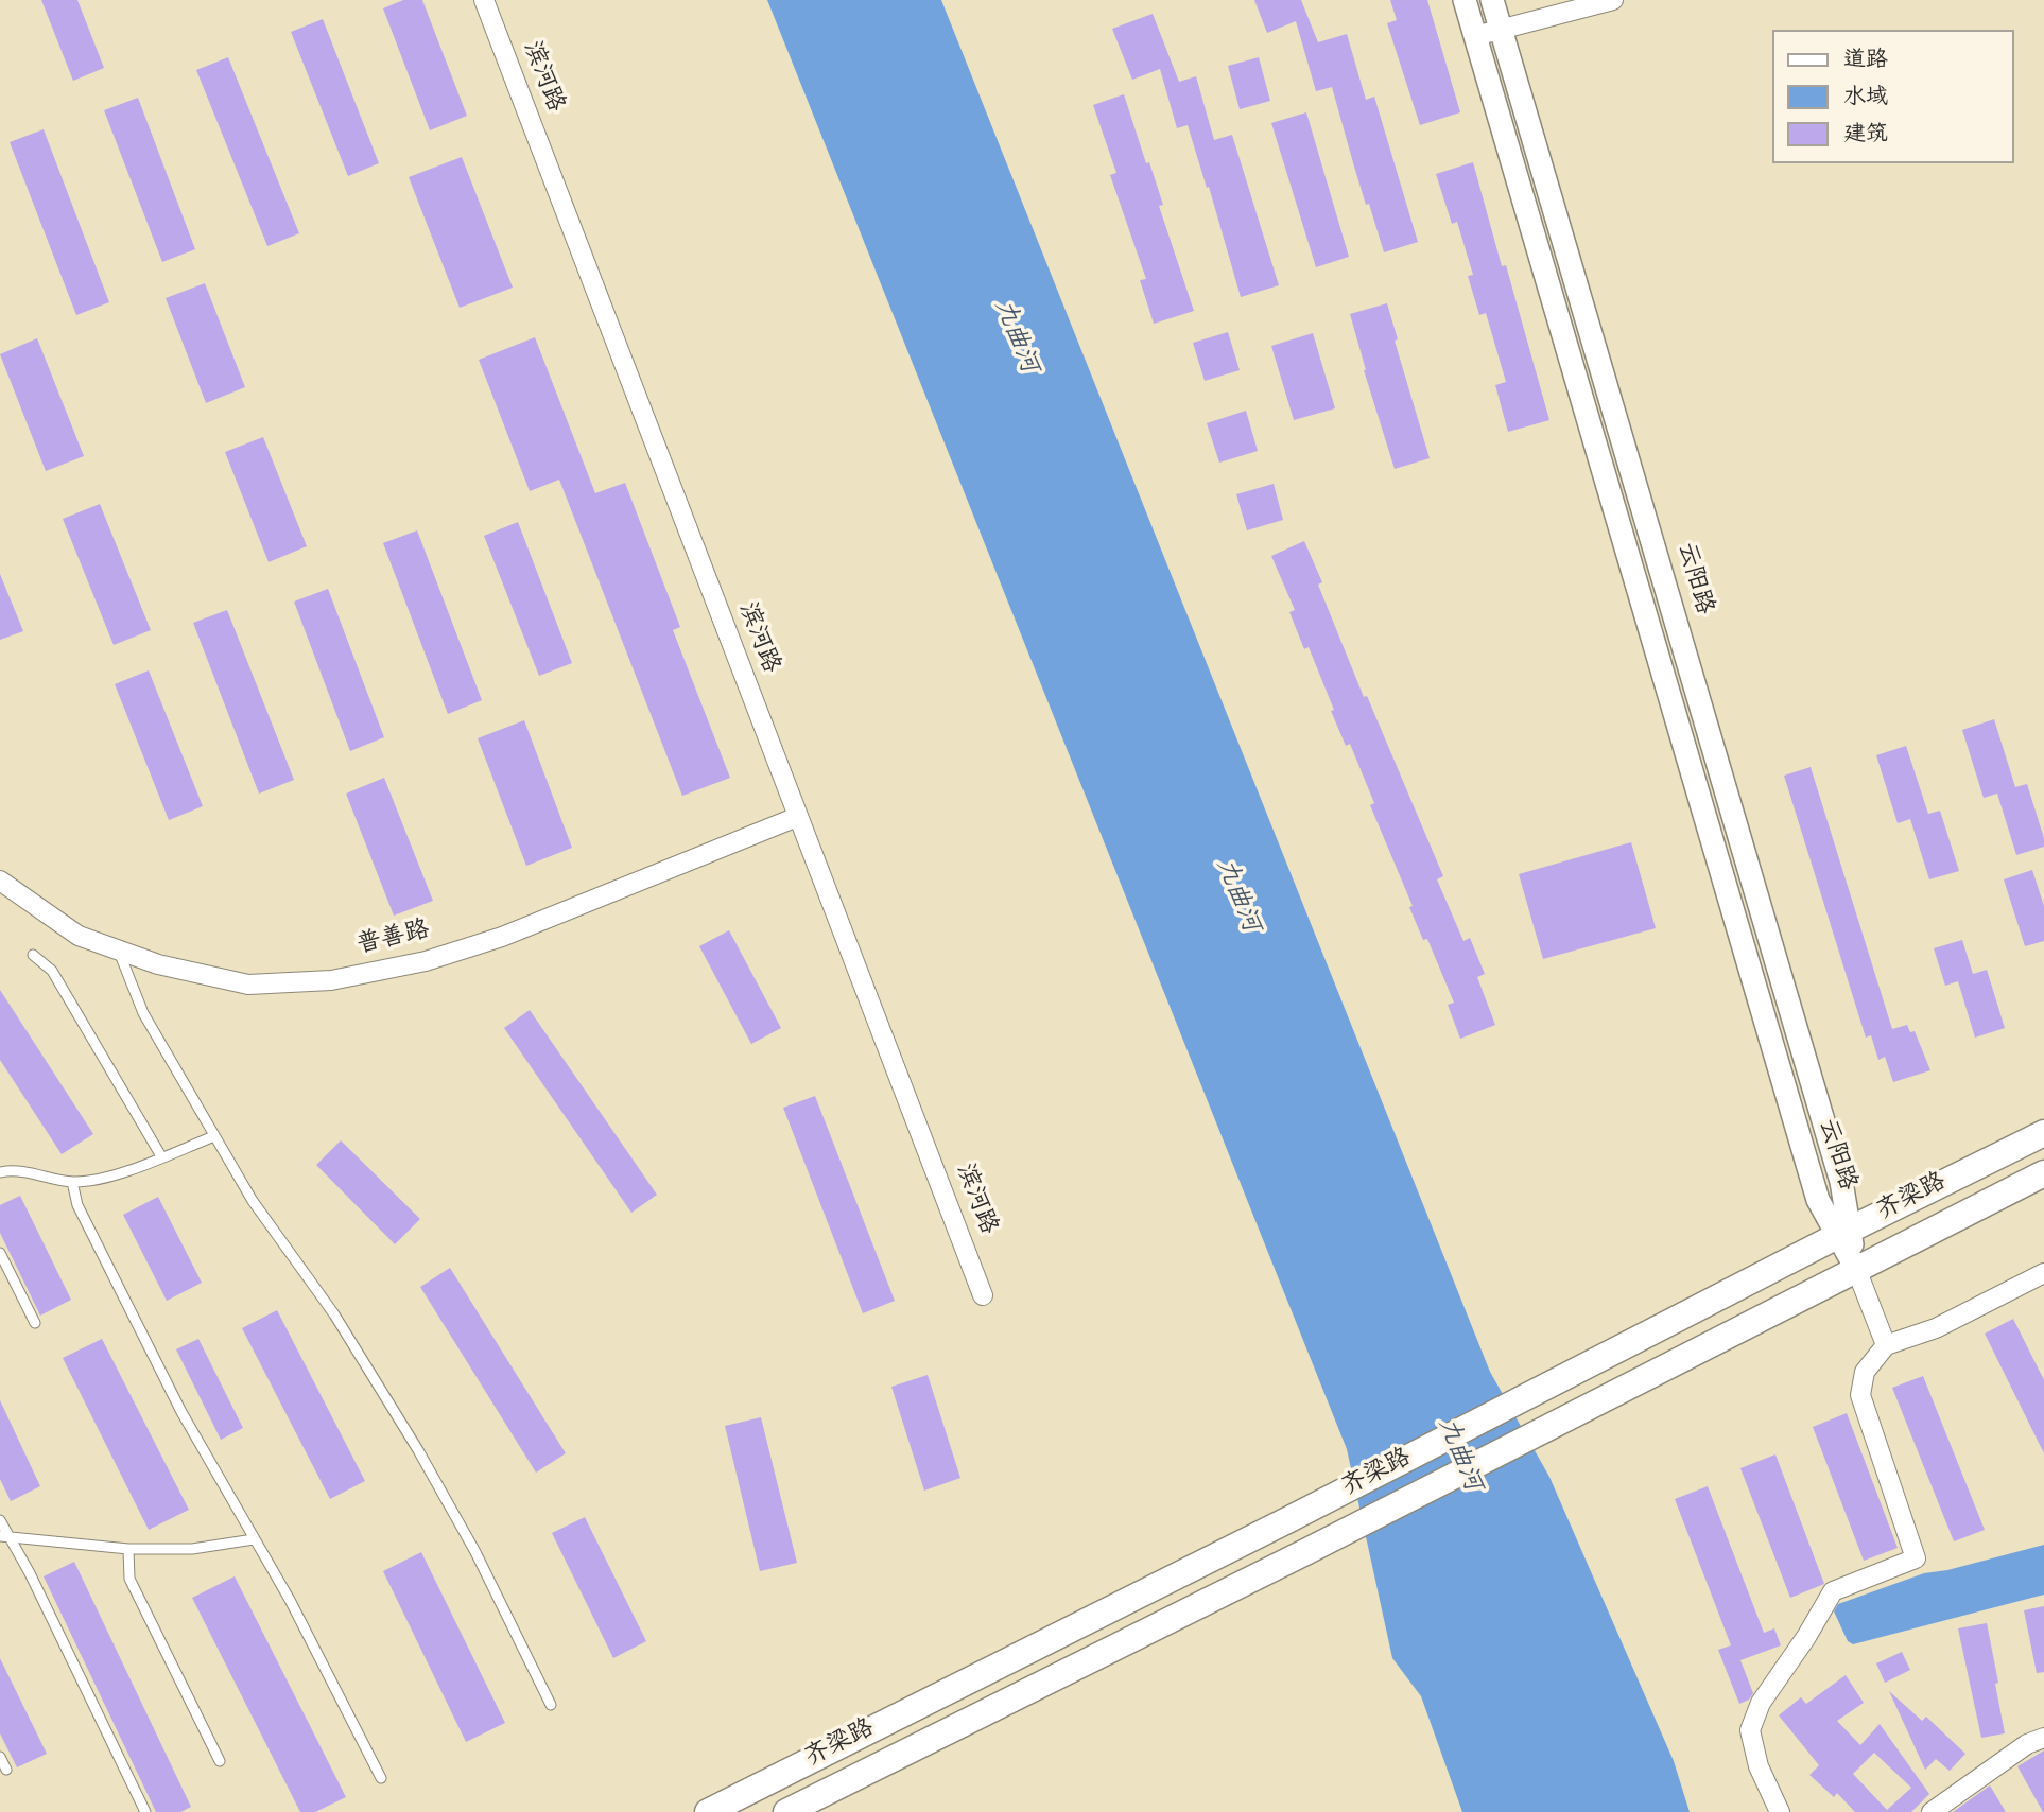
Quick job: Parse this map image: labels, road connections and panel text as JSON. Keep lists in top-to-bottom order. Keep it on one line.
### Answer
{"streets":{"main road":["齐梁路"],"street":["滨河路","云阳路","普善路"]},"crossings":[["滨河路","普善路"],["云阳路","齐梁路"]],"water":["九曲河"],"legend":["道路","水域","建筑"]}
